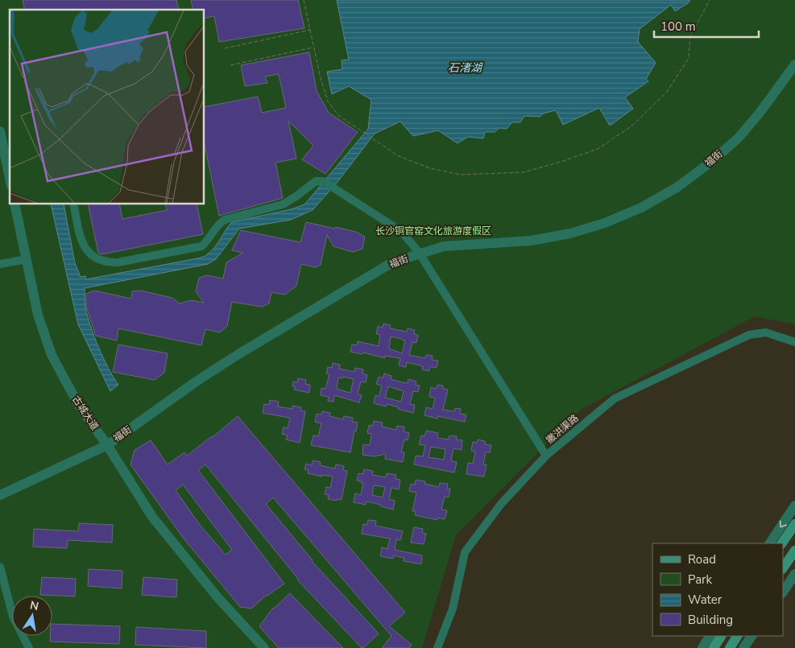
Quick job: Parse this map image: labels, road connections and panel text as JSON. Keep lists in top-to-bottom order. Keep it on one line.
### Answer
{"streets":{"street":["福街","古城大道","撇洪渠路"]},"crossings":[["福街","古城大道"]],"water":["石渚湖"],"parks":["长沙铜官窑文化旅游度假区"],"legend":["Road","Park","Water","Building"],"scale_bar":"100 m","north":"top"}
